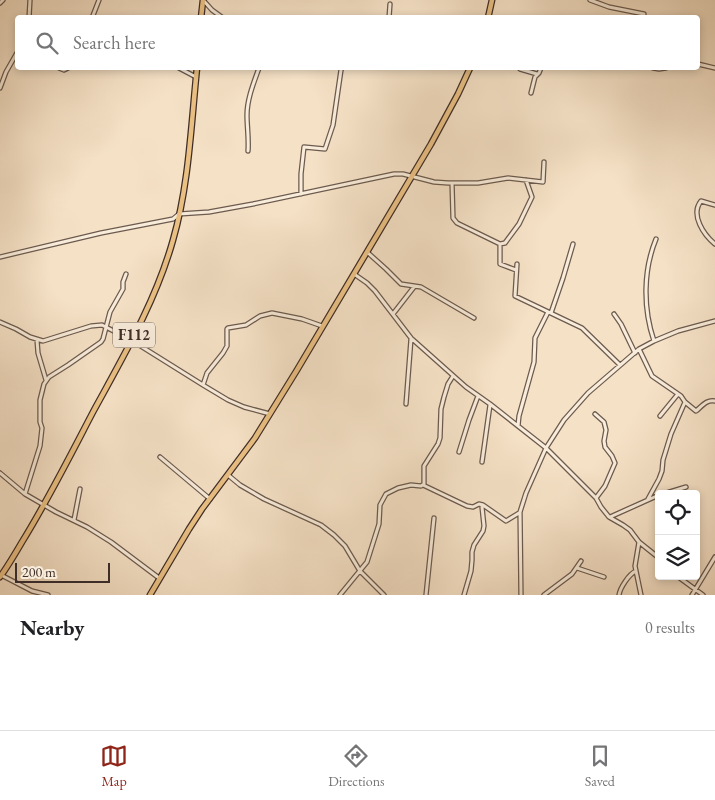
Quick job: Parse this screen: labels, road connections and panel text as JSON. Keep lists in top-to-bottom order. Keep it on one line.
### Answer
{"streets":{"main road":["F112"]},"scale_bar":"200 m","page":{"search":"Search here","scale":"200 m","heading":["Nearby","0 results"],"nav":["Map","Directions","Saved"]}}
